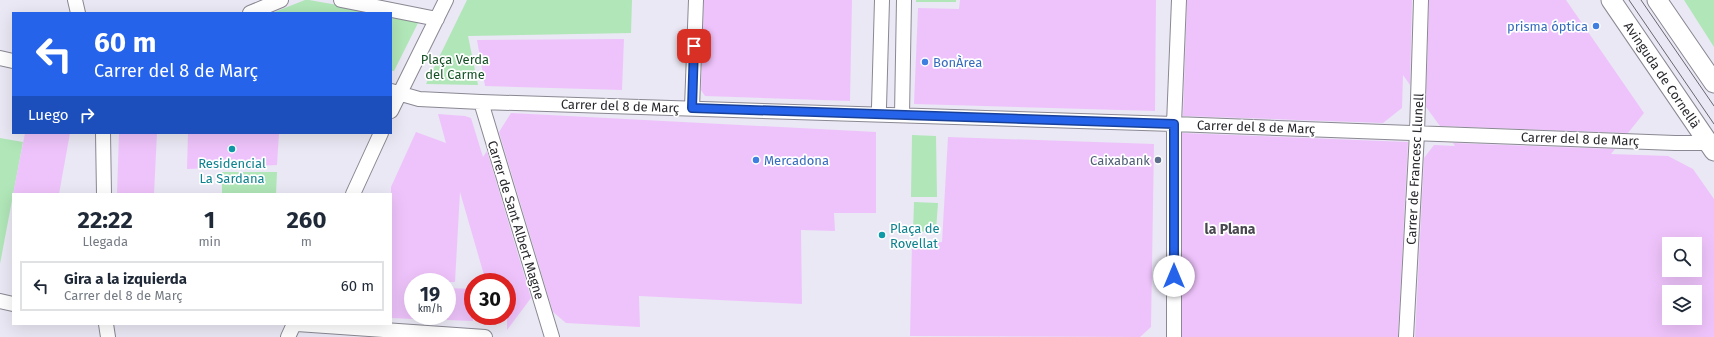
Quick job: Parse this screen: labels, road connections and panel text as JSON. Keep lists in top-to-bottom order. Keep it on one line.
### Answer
{"streets":{"street":["Avinguda de Cornellà","Carrer del 8 de Març","Carrer de Francesc Llunell","Carrer de Sant Albert Magne"]},"crossings":[["Avinguda de Cornellà","Carrer del 8 de Març"],["Carrer del 8 de Març","Carrer de Francesc Llunell"],["Carrer del 8 de Març","Carrer de Sant Albert Magne"]],"districts":["la Plana"],"parks":["Plaça Verda del Carme"],"places":["prisma óptica","BonÀrea","Residencial La Sardana","Mercadona","Caixabank","Plaça de Rovellat"],"page":{"turn":["60 m","Carrer del 8 de Març"],"then":"Luego","eta":["22:22","Llegada","1","min","260","m"],"list":[{"name":"Gira a la izquierda","note":"Carrer del 8 de Març","value":"60 m"}],"speed":"19 km/h","limit":"30"}}
